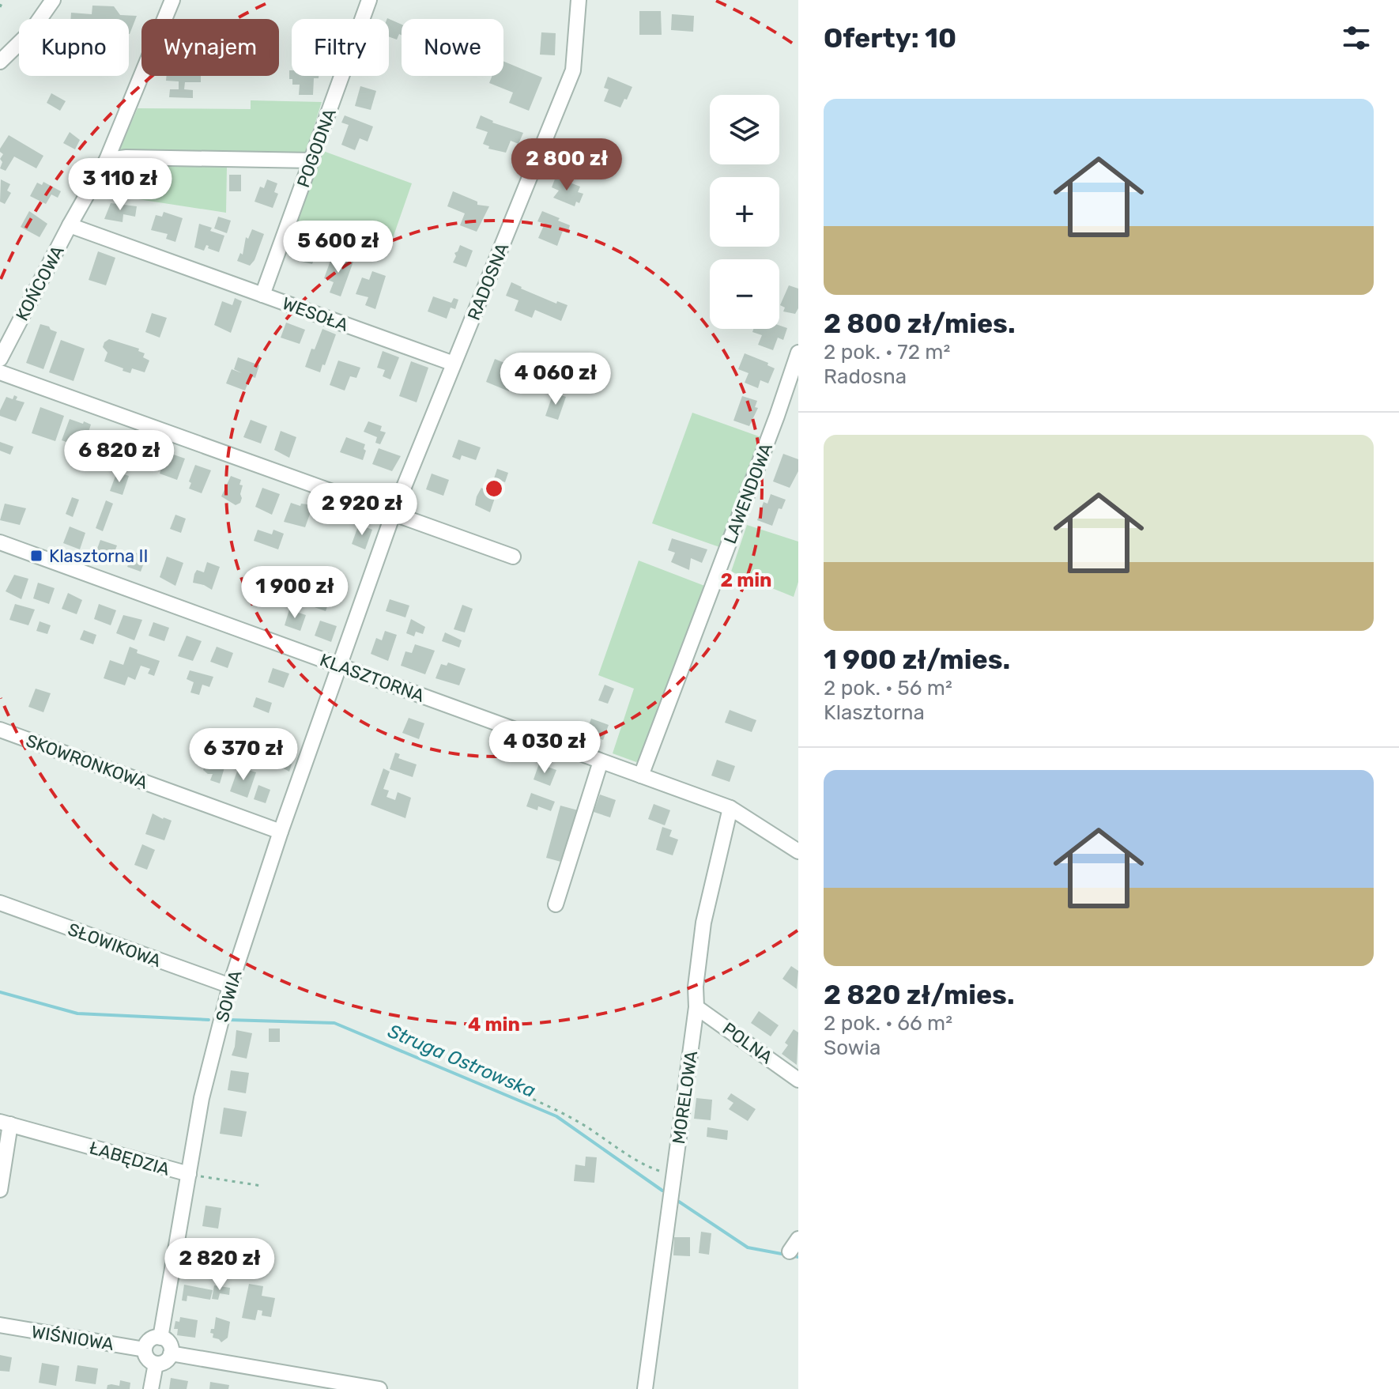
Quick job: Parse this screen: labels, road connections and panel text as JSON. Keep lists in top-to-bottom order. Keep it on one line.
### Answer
{"streets":{"street":["POGODNA","RADOSNA","KOŃCOWA","WESOŁA","LAWENDOWA","KLASZTORNA","SKOWRONKOWA","SŁOWIKOWA","SOWIA","POLNA","MORELOWA","ŁABĘDZIA","WIŚNIOWA"]},"crossings":[["POGODNA","WESOŁA"],["RADOSNA","WESOŁA"],["RADOSNA","KLASZTORNA"],["RADOSNA","SOWIA"],["KOŃCOWA","WESOŁA"],["LAWENDOWA","KLASZTORNA"],["KLASZTORNA","SOWIA"],["KLASZTORNA","MORELOWA"],["SKOWRONKOWA","SOWIA"],["SŁOWIKOWA","SOWIA"],["SOWIA","ŁABĘDZIA"],["SOWIA","WIŚNIOWA"],["POLNA","MORELOWA"]],"water":["Struga Ostrowska"],"places":{"transit":["Klasztorna II"]},"page":{"heading":"Oferty: 10","chip":["Kupno","Wynajem","Filtry","Nowe"],"list":[{"name":"2 800 zł/mies.","note":"2 pok. · 72 m² · Radosna"},{"name":"1 900 zł/mies.","note":"2 pok. · 56 m² · Klasztorna"},{"name":"2 820 zł/mies.","note":"2 pok. · 66 m² · Sowia"}],"map_buttons":["+","−"],"price":["2 800 zł","3 110 zł","5 600 zł","4 060 zł","6 820 zł","2 920 zł","1 900 zł","4 030 zł","6 370 zł","2 820 zł"]},"rings":["2 min","4 min"]}
